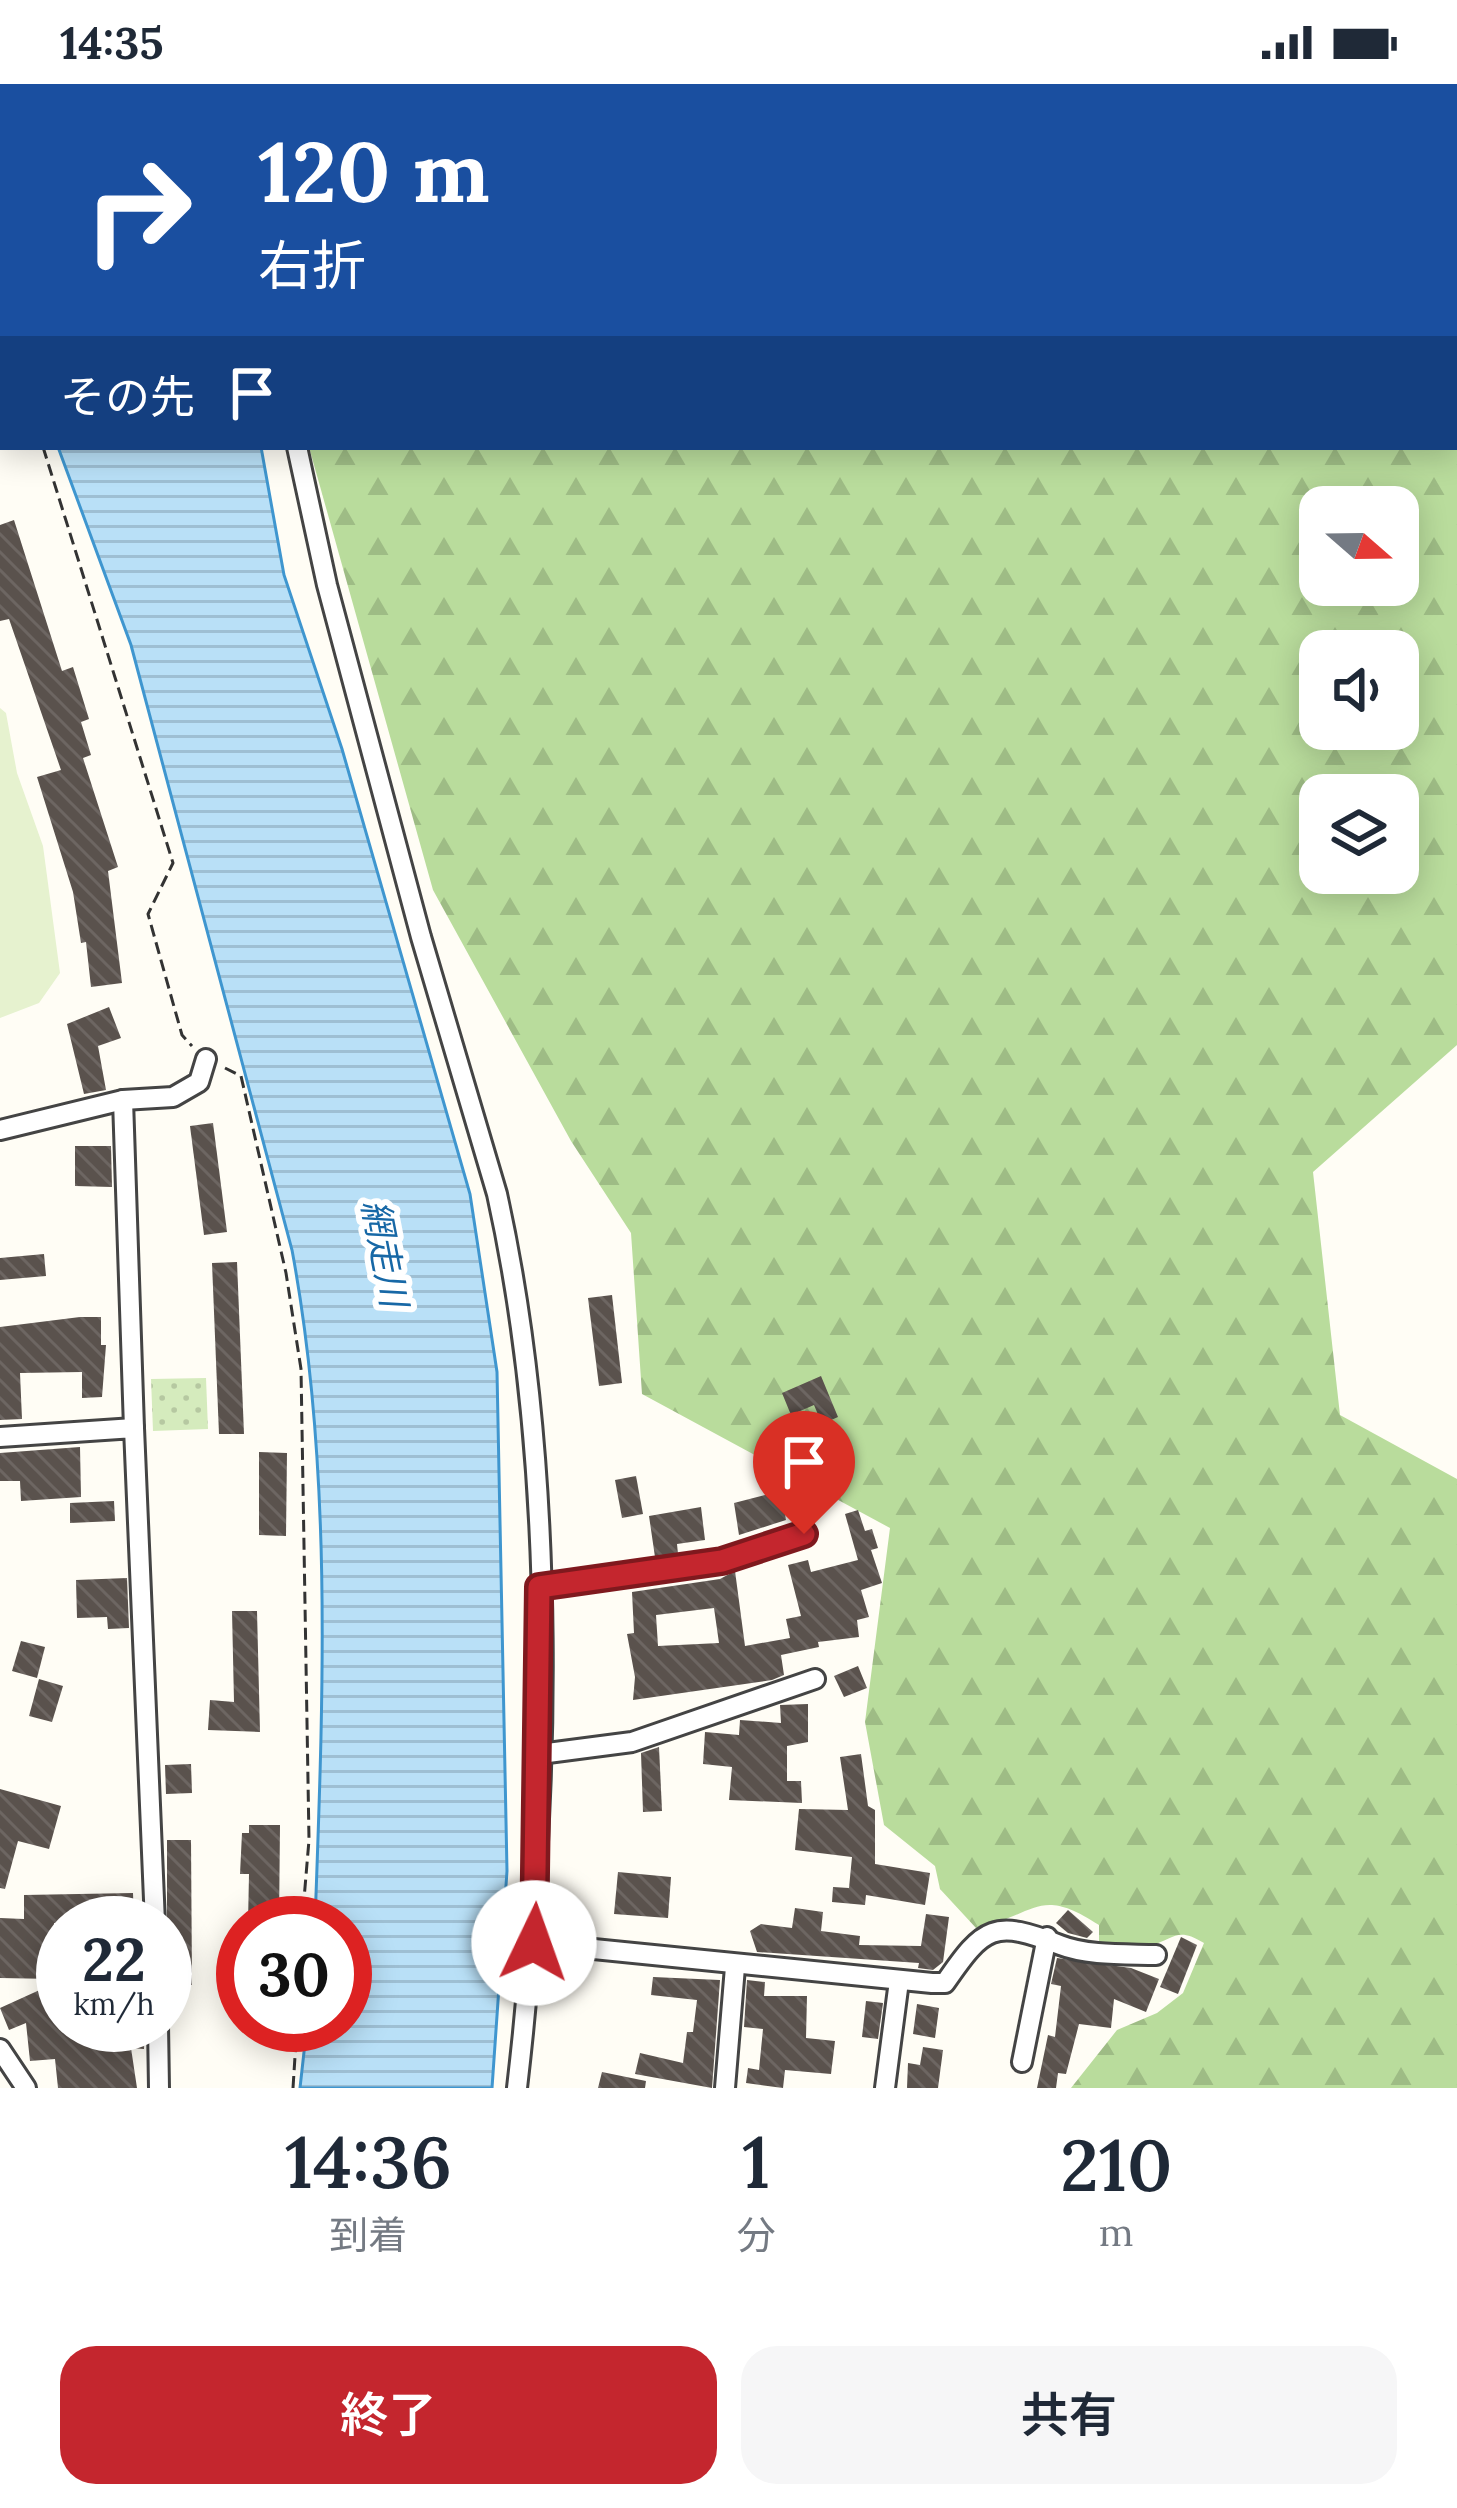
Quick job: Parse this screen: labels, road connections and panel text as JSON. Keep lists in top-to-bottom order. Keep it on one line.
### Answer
{"water":["網走川"],"north":"right","page":{"status":"14:35","turn":["120 m","右折"],"then":"その先","speed":"22 km/h","limit":"30","eta":["14:36","到着","1","分","210","m"],"buttons":["終了","共有"]}}
